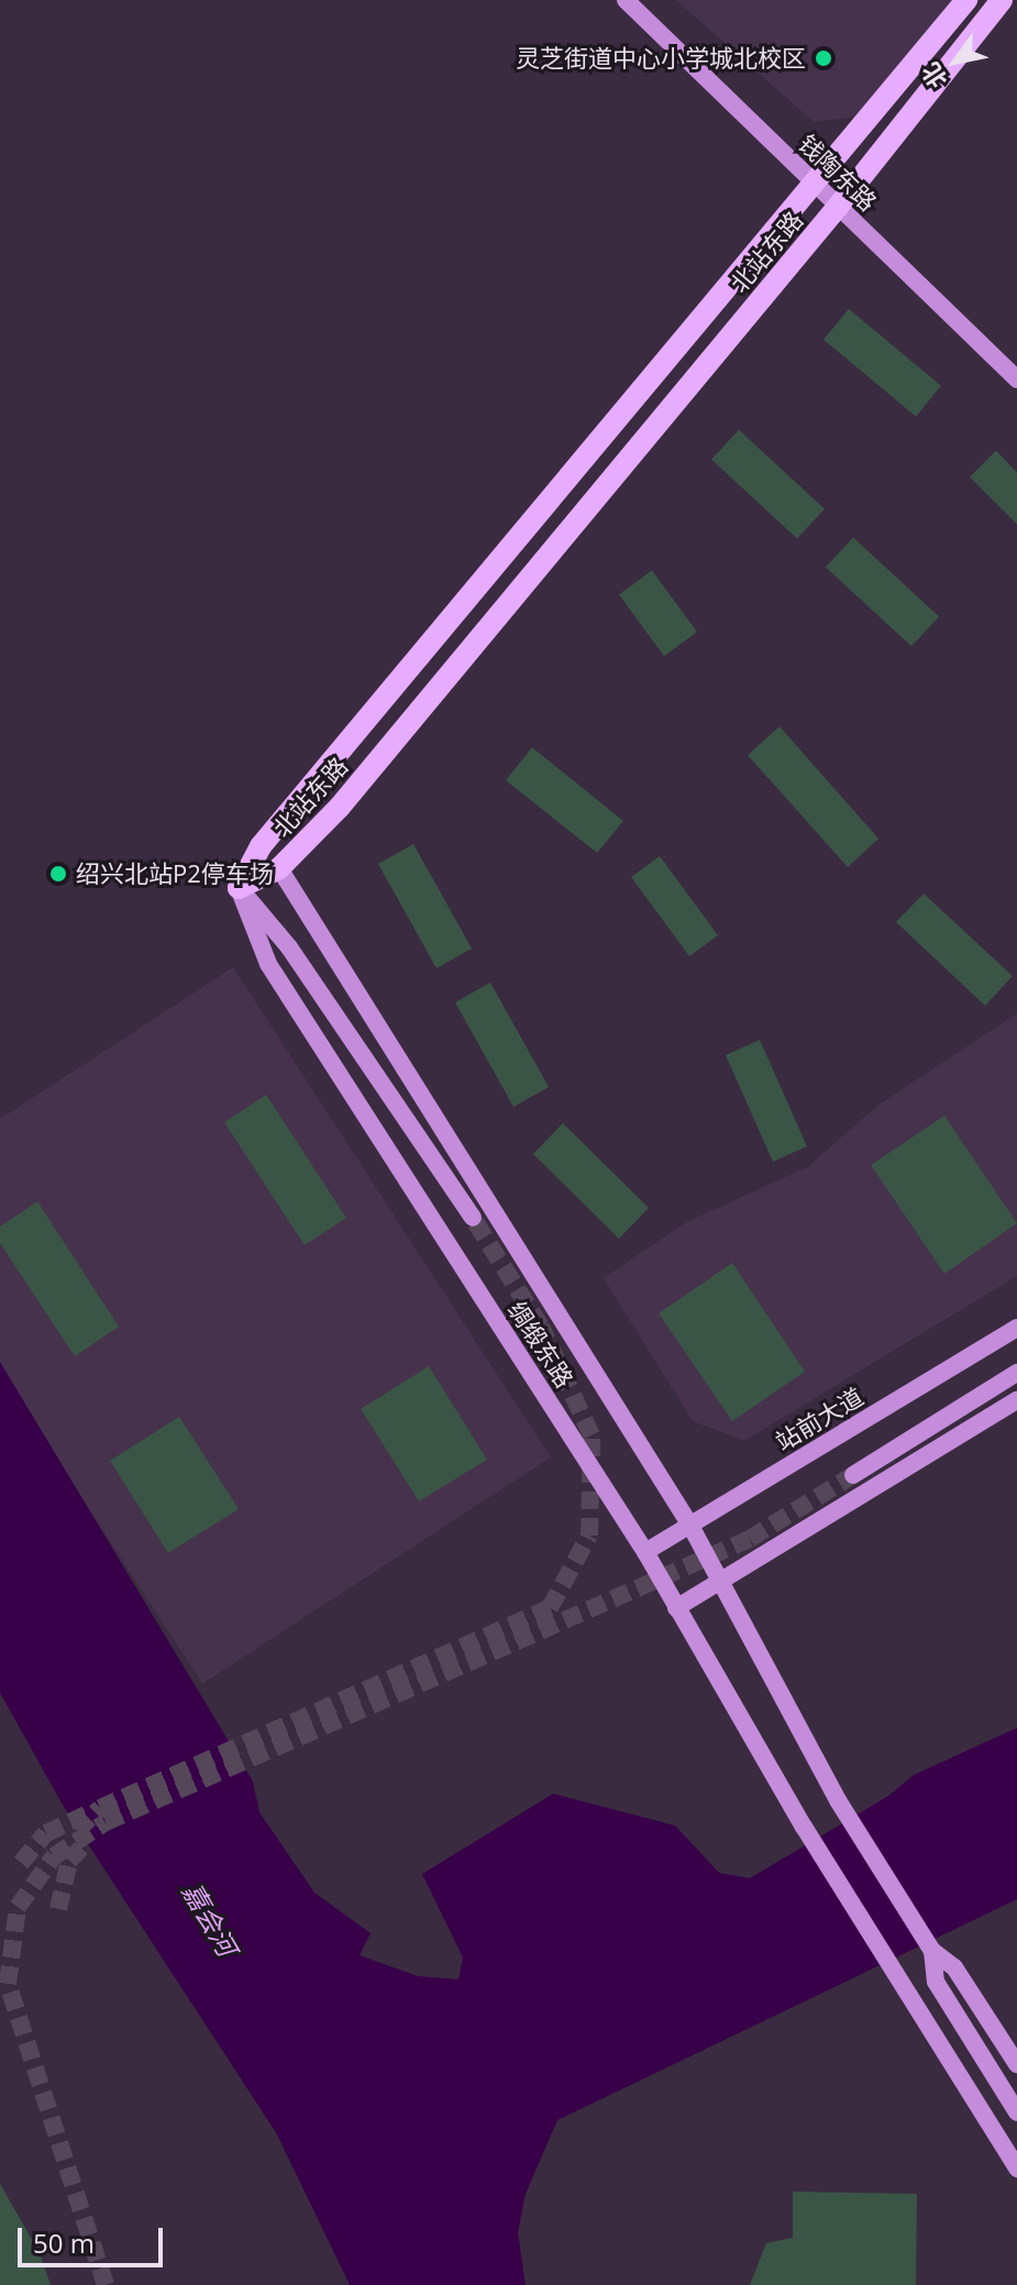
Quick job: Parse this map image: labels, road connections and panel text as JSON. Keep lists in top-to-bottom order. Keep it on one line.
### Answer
{"streets":{"main road":["钱陶东路","北站东路","绸缎东路","站前大道"]},"crossings":[["钱陶东路","北站东路"],["北站东路","绸缎东路"],["绸缎东路","站前大道"]],"water":["嘉会河"],"places":["灵芝街道中心小学城北校区","绍兴北站P2停车场"],"scale_bar":"50 m","north":"bottom left"}
